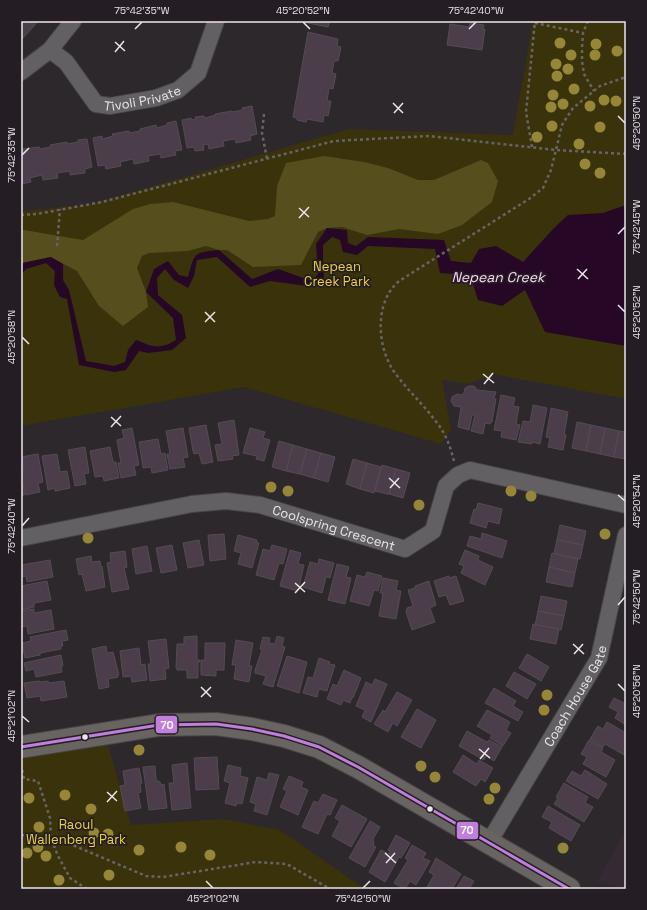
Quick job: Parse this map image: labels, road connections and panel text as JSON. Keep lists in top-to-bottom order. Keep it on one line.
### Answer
{"streets":{"street":["Tivoli Private","Coolspring Crescent","Coach House Gate"]},"water":["Nepean Creek"],"parks":["Nepean Creek Park","Raoul Wallenberg Park"],"lines":["transit line 70"],"coordinates":["75°42'35\"W","45°20'52\"N","75°42'40\"W","45°20'50\"N","75°42'45\"W","45°20'58\"N","45°20'54\"N","75°42'50\"W","45°20'56\"N","45°21'02\"N"]}
